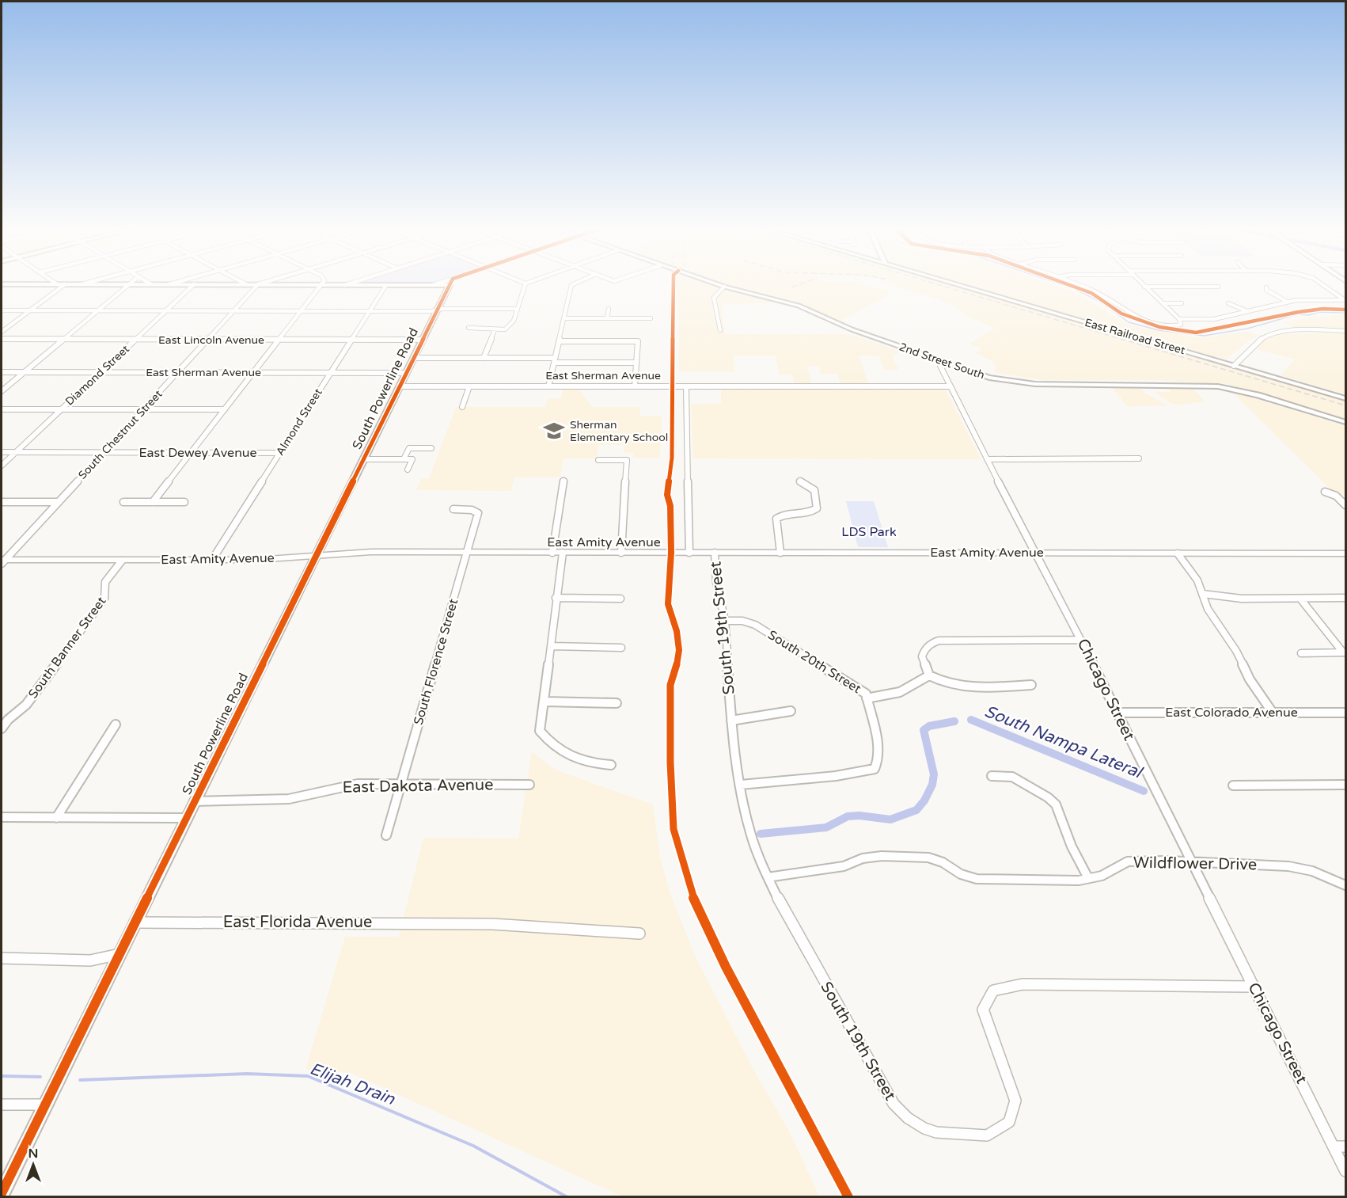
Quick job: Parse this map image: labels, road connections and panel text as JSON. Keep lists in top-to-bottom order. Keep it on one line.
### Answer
{"streets":{"main road":["East Amity Avenue"],"street":["East Railroad Street","East Lincoln Avenue","2nd Street South","East Sherman Avenue","Diamond Street","South Powerline Road","Almond Street","South Chestnut Street","East Dewey Avenue","South 19th Street","South Banner Street","South Florence Street","South 20th Street","Chicago Street","East Colorado Avenue","East Dakota Avenue","Wildflower Drive","East Florida Avenue"]},"crossings":[["East Lincoln Avenue","Diamond Street"],["East Lincoln Avenue","South Powerline Road"],["East Lincoln Avenue","Almond Street"],["East Lincoln Avenue","South Chestnut Street"],["2nd Street South","Chicago Street"],["East Sherman Avenue","Diamond Street"],["East Sherman Avenue","South Powerline Road"],["East Sherman Avenue","Almond Street"],["East Sherman Avenue","South Chestnut Street"],["East Sherman Avenue","Chicago Street"],["Diamond Street","East Dewey Avenue"],["South Powerline Road","East Amity Avenue"],["South Powerline Road","East Dakota Avenue"],["South Powerline Road","East Florida Avenue"],["Almond Street","East Dewey Avenue"],["Almond Street","East Amity Avenue"],["South Chestnut Street","East Dewey Avenue"],["South Chestnut Street","East Amity Avenue"],["East Amity Avenue","South 19th Street"],["East Amity Avenue","South Banner Street"],["East Amity Avenue","South Florence Street"],["East Amity Avenue","Chicago Street"],["South 19th Street","South 20th Street"],["South 19th Street","Chicago Street"],["South 19th Street","Wildflower Drive"],["South Florence Street","East Dakota Avenue"],["Chicago Street","East Colorado Avenue"],["Chicago Street","Wildflower Drive"]],"water":["South Nampa Lateral","Elijah Drain"],"parks":["LDS Park"],"places":{"school or university":["Sherman Elementary School"]},"north":"top"}
